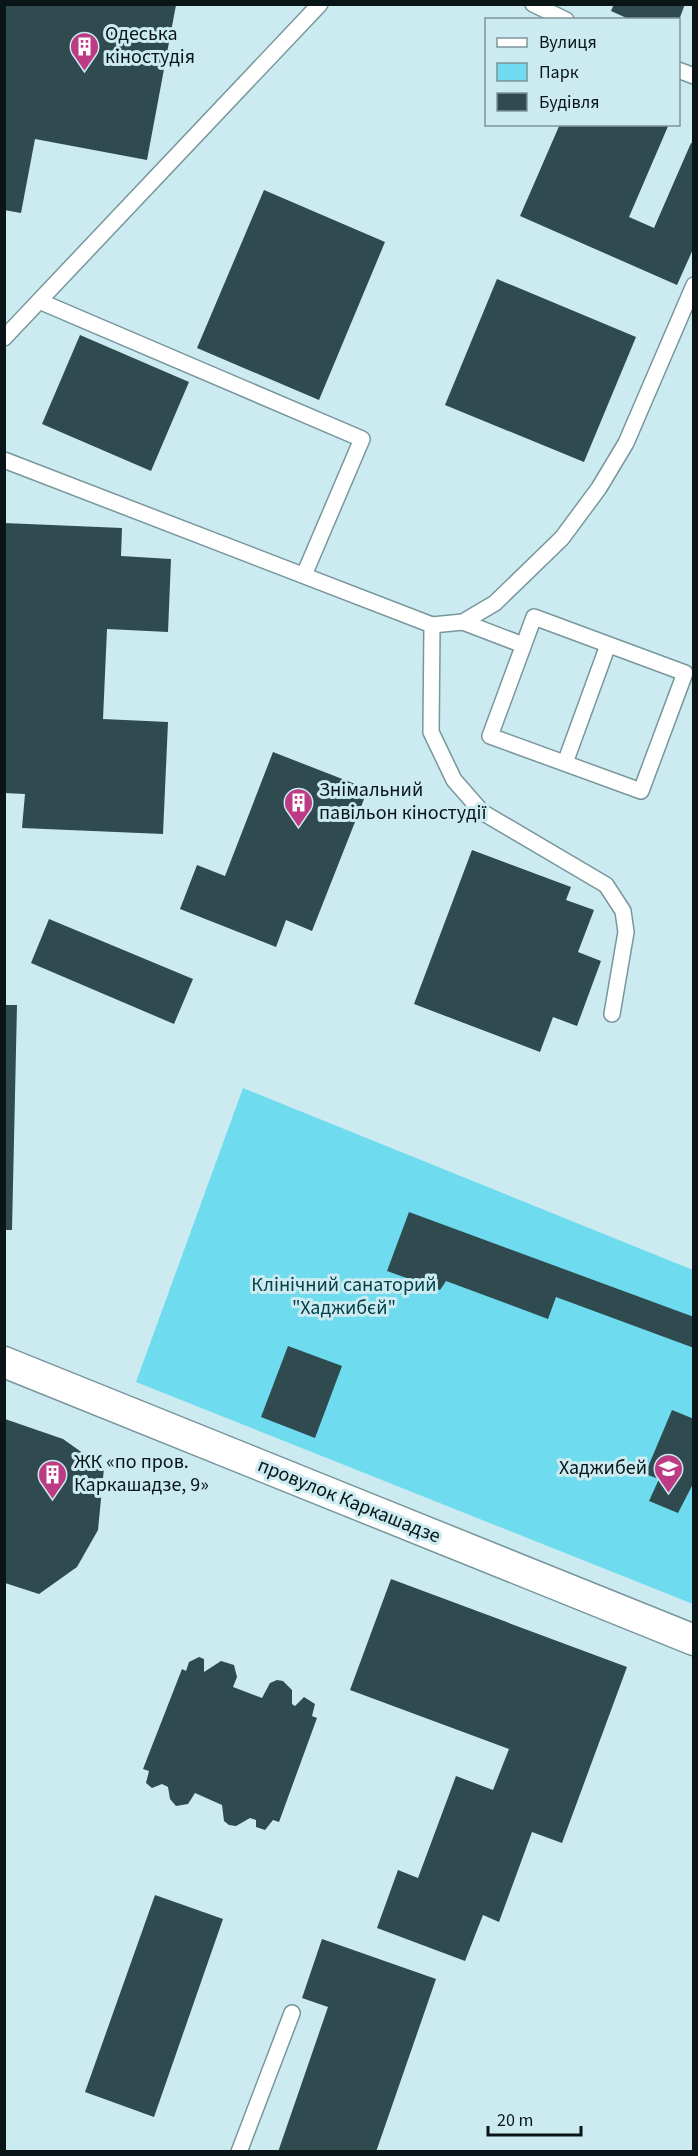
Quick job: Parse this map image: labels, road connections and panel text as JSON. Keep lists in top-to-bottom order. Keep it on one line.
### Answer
{"streets":{"street":["провулок Каркашадзе"]},"parks":["Клінічний санаторий \"Хаджибєй\""],"places":{"building":["Одеська кіностудія","Знімальний павільон кіностудії","ЖК «по пров. Каркашадзе, 9»"],"school or university":["Хаджибей"]},"legend":["Вулиця","Парк","Будівля"],"scale_bar":"20 m"}
